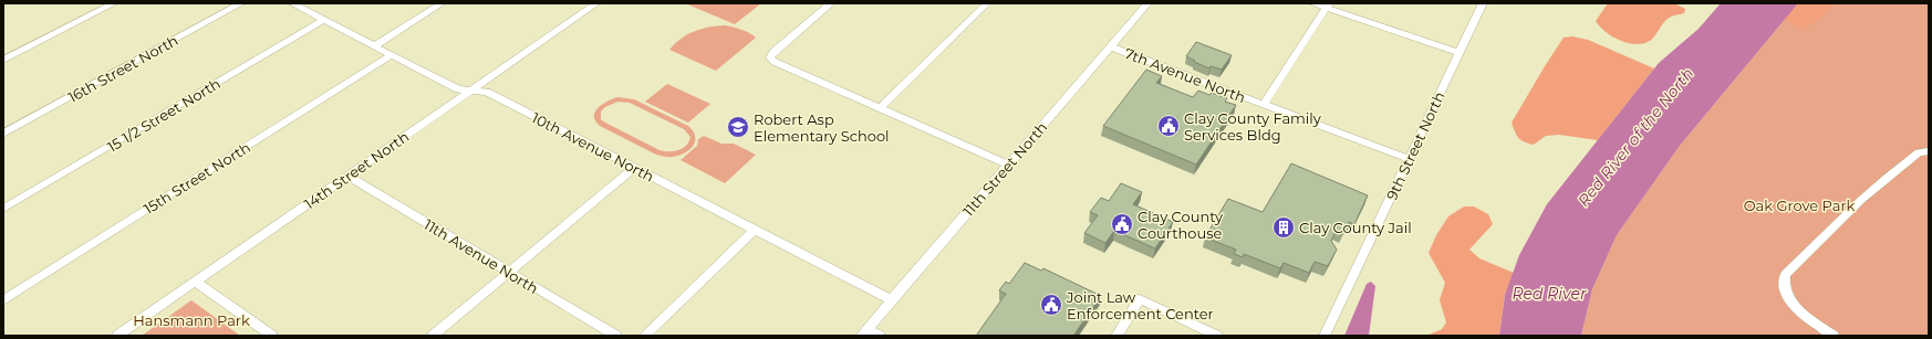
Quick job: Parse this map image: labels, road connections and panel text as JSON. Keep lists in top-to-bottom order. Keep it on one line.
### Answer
{"streets":{"street":["16th Street North","7th Avenue North","15 1/2 Street North","9th Street North","10th Avenue North","11th Street North","14th Street North","15th Street North","11th Avenue North"]},"crossings":[["7th Avenue North","9th Street North"],["7th Avenue North","11th Street North"],["15 1/2 Street North","10th Avenue North"],["10th Avenue North","11th Street North"],["10th Avenue North","14th Street North"],["10th Avenue North","15th Street North"],["14th Street North","11th Avenue North"]],"water":["Red River of the North","Red River"],"parks":["Oak Grove Park","Hansmann Park"],"places":{"public building":["Clay County Family Services Bldg","Clay County Courthouse","Joint Law Enforcement Center"],"school or university":["Robert Asp Elementary School"],"building":["Clay County Jail"]}}
